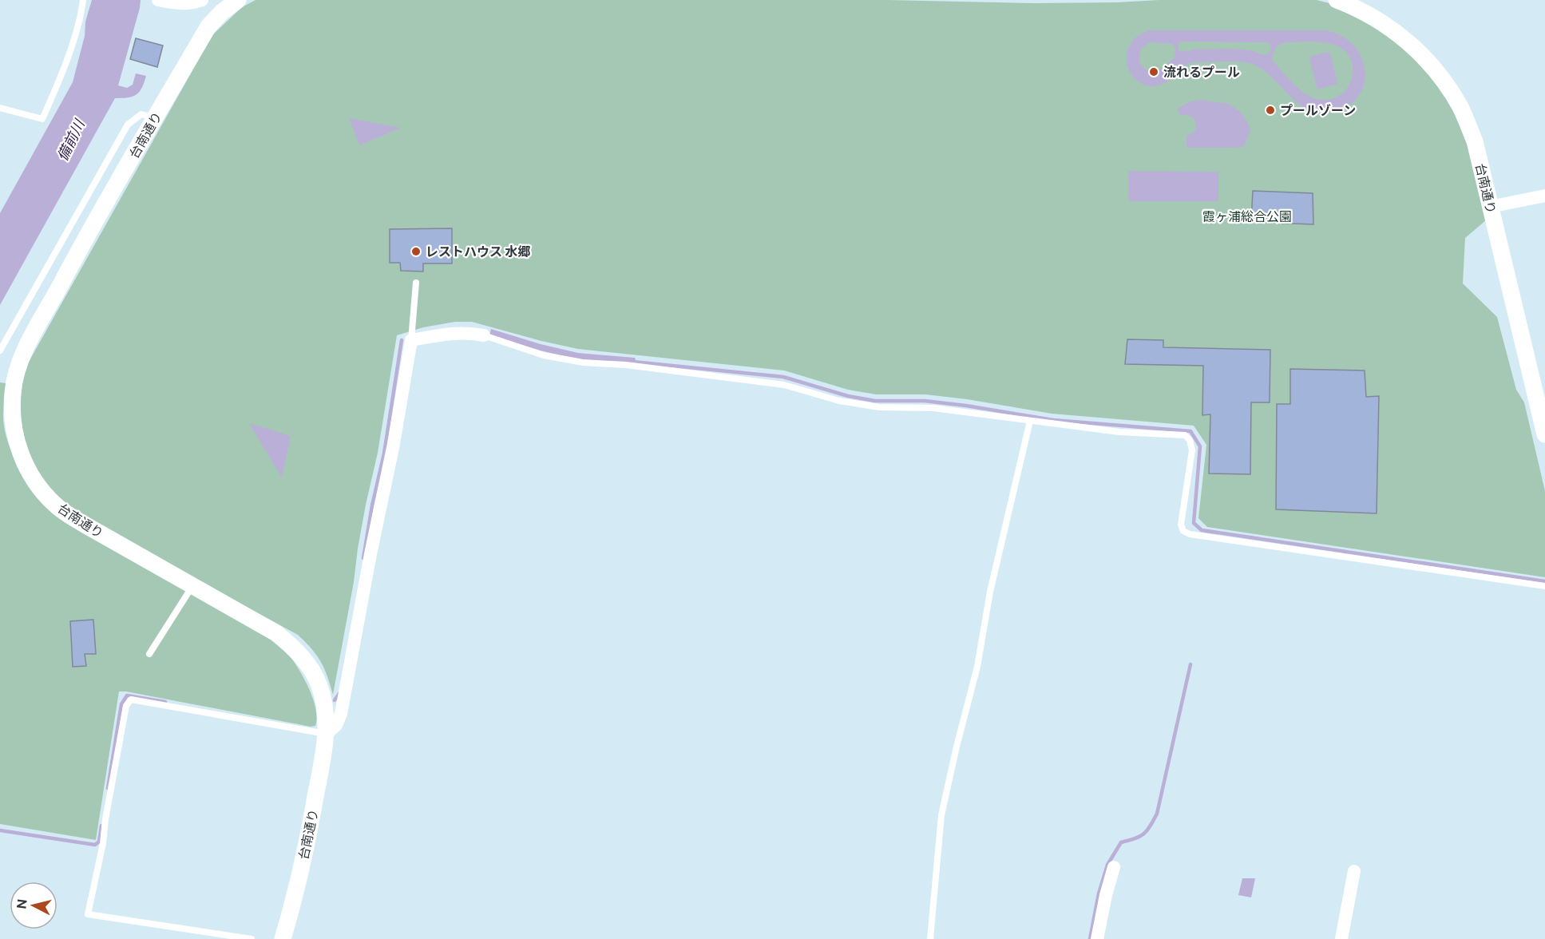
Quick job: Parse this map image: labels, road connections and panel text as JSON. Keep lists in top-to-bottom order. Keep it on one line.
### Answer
{"streets":{"street":["台南通り"]},"water":["備前川"],"parks":["霞ヶ浦総合公園"],"places":["流れるプール","プールゾーン","レストハウス 水郷"],"north":"left"}
